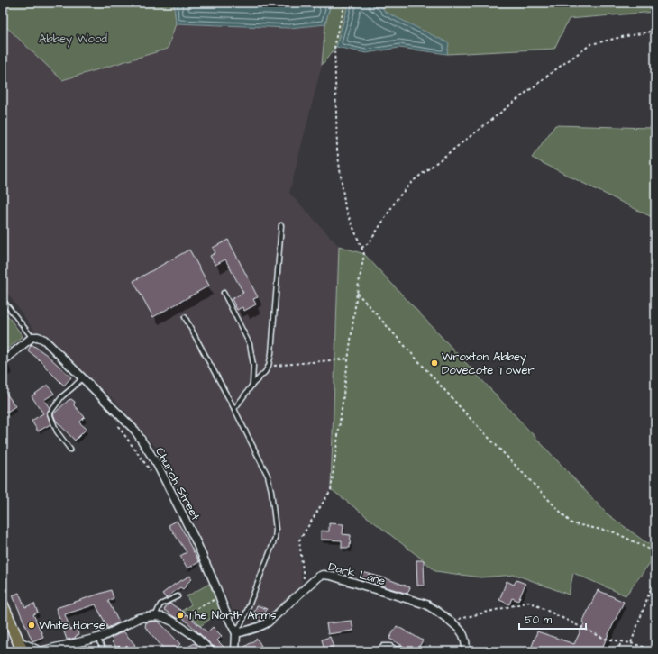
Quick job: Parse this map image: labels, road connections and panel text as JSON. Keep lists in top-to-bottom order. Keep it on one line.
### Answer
{"streets":{"street":["Church Street","Dark Lane"]},"crossings":[["Church Street","Dark Lane"]],"parks":["Abbey Wood"],"places":["Wroxton Abbey Dovecote Tower","The North Arms","White Horse"],"scale_bar":"50 m"}
